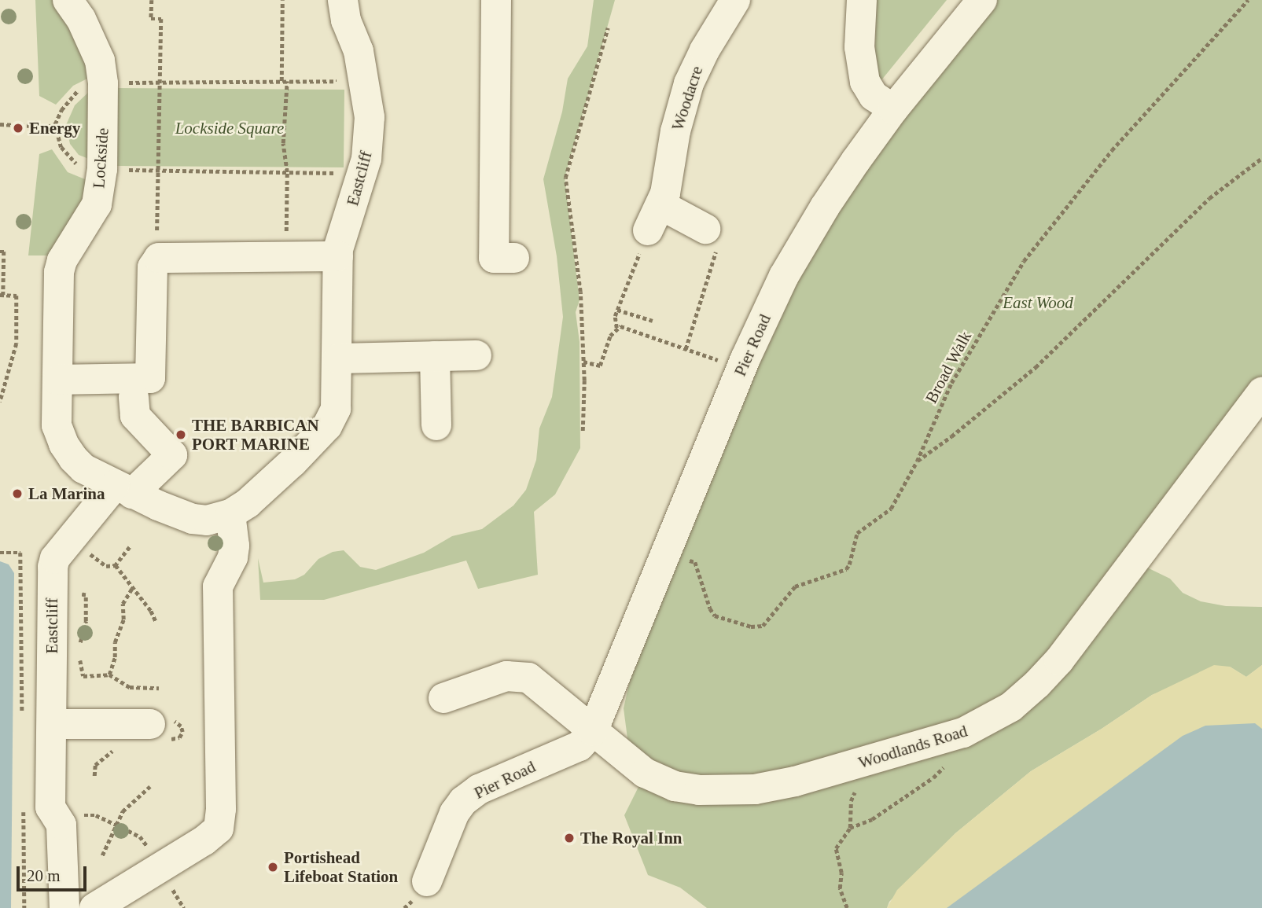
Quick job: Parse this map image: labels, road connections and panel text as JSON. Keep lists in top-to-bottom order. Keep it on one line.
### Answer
{"streets":{"street":["Woodacre","Lockside","Eastcliff","Pier Road","Woodlands Road"],"path":["Broad Walk"]},"crossings":[["Lockside","Eastcliff"],["Pier Road","Broad Walk"],["Pier Road","Woodlands Road"]],"parks":["Lockside Square","East Wood"],"places":["Energy","THE BARBICAN PORT MARINE","La Marina","The Royal Inn","Portishead Lifeboat Station"],"scale_bar":"20 m"}
